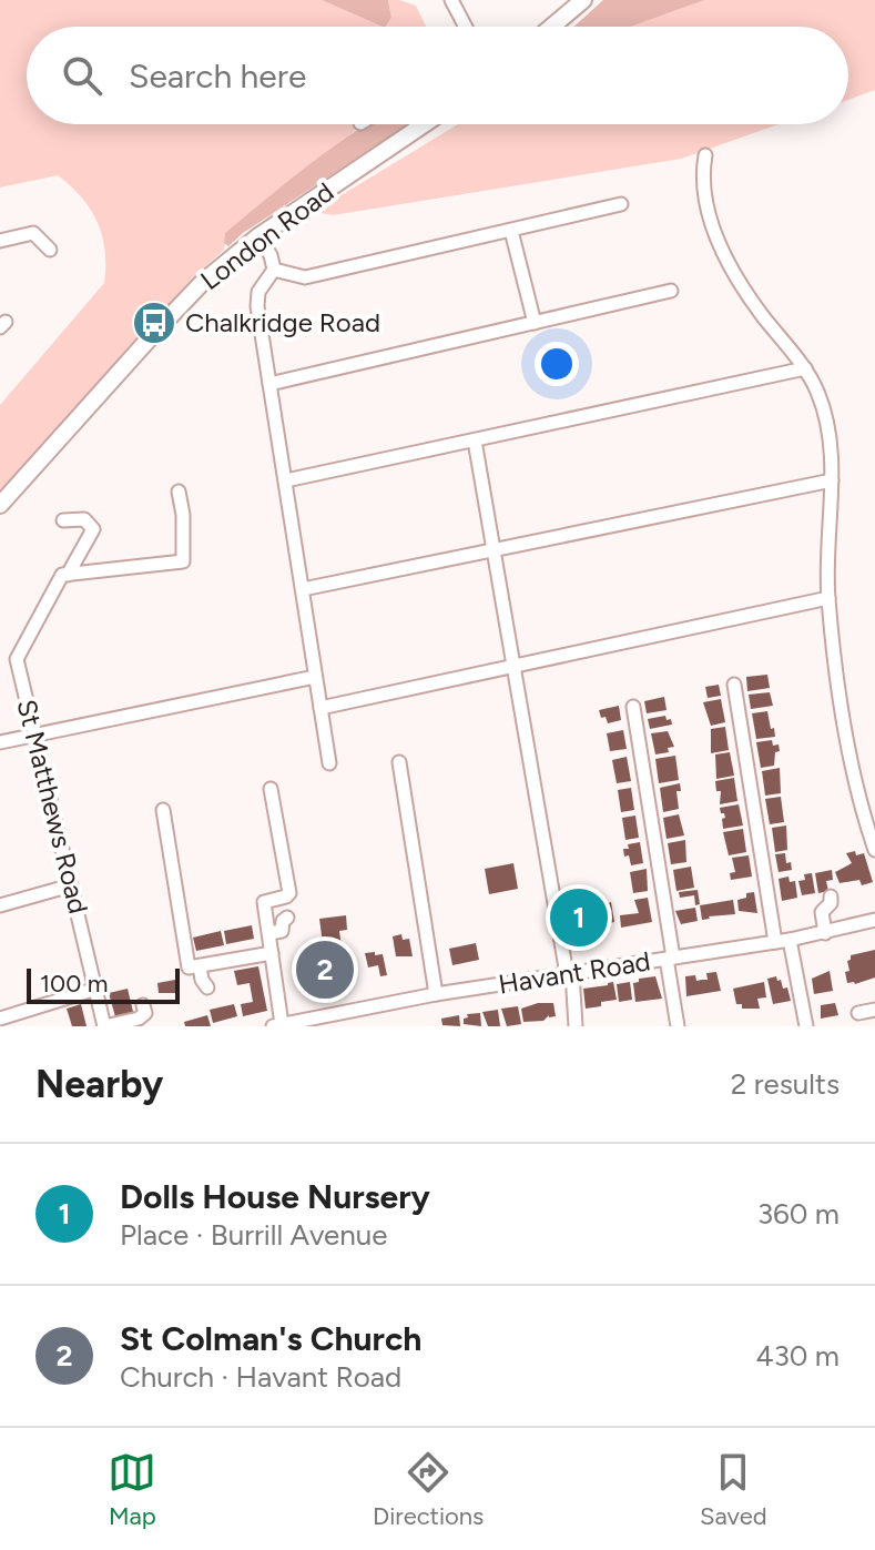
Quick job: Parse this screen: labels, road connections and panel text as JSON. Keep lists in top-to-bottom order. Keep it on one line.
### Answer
{"streets":{"main road":["London Road"],"street":["St Matthews Road","Havant Road"]},"places":{"bus stop":["Chalkridge Road"]},"scale_bar":"100 m","page":{"search":"Search here","pins":["1","2"],"scale":"100 m","heading":["Nearby","2 results"],"list":[{"mark":"1","name":"Dolls House Nursery","note":"Place · Burrill Avenue","value":"360 m"},{"mark":"2","name":"St Colman's Church","note":"Church · Havant Road","value":"430 m"}],"nav":["Map","Directions","Saved"]}}
